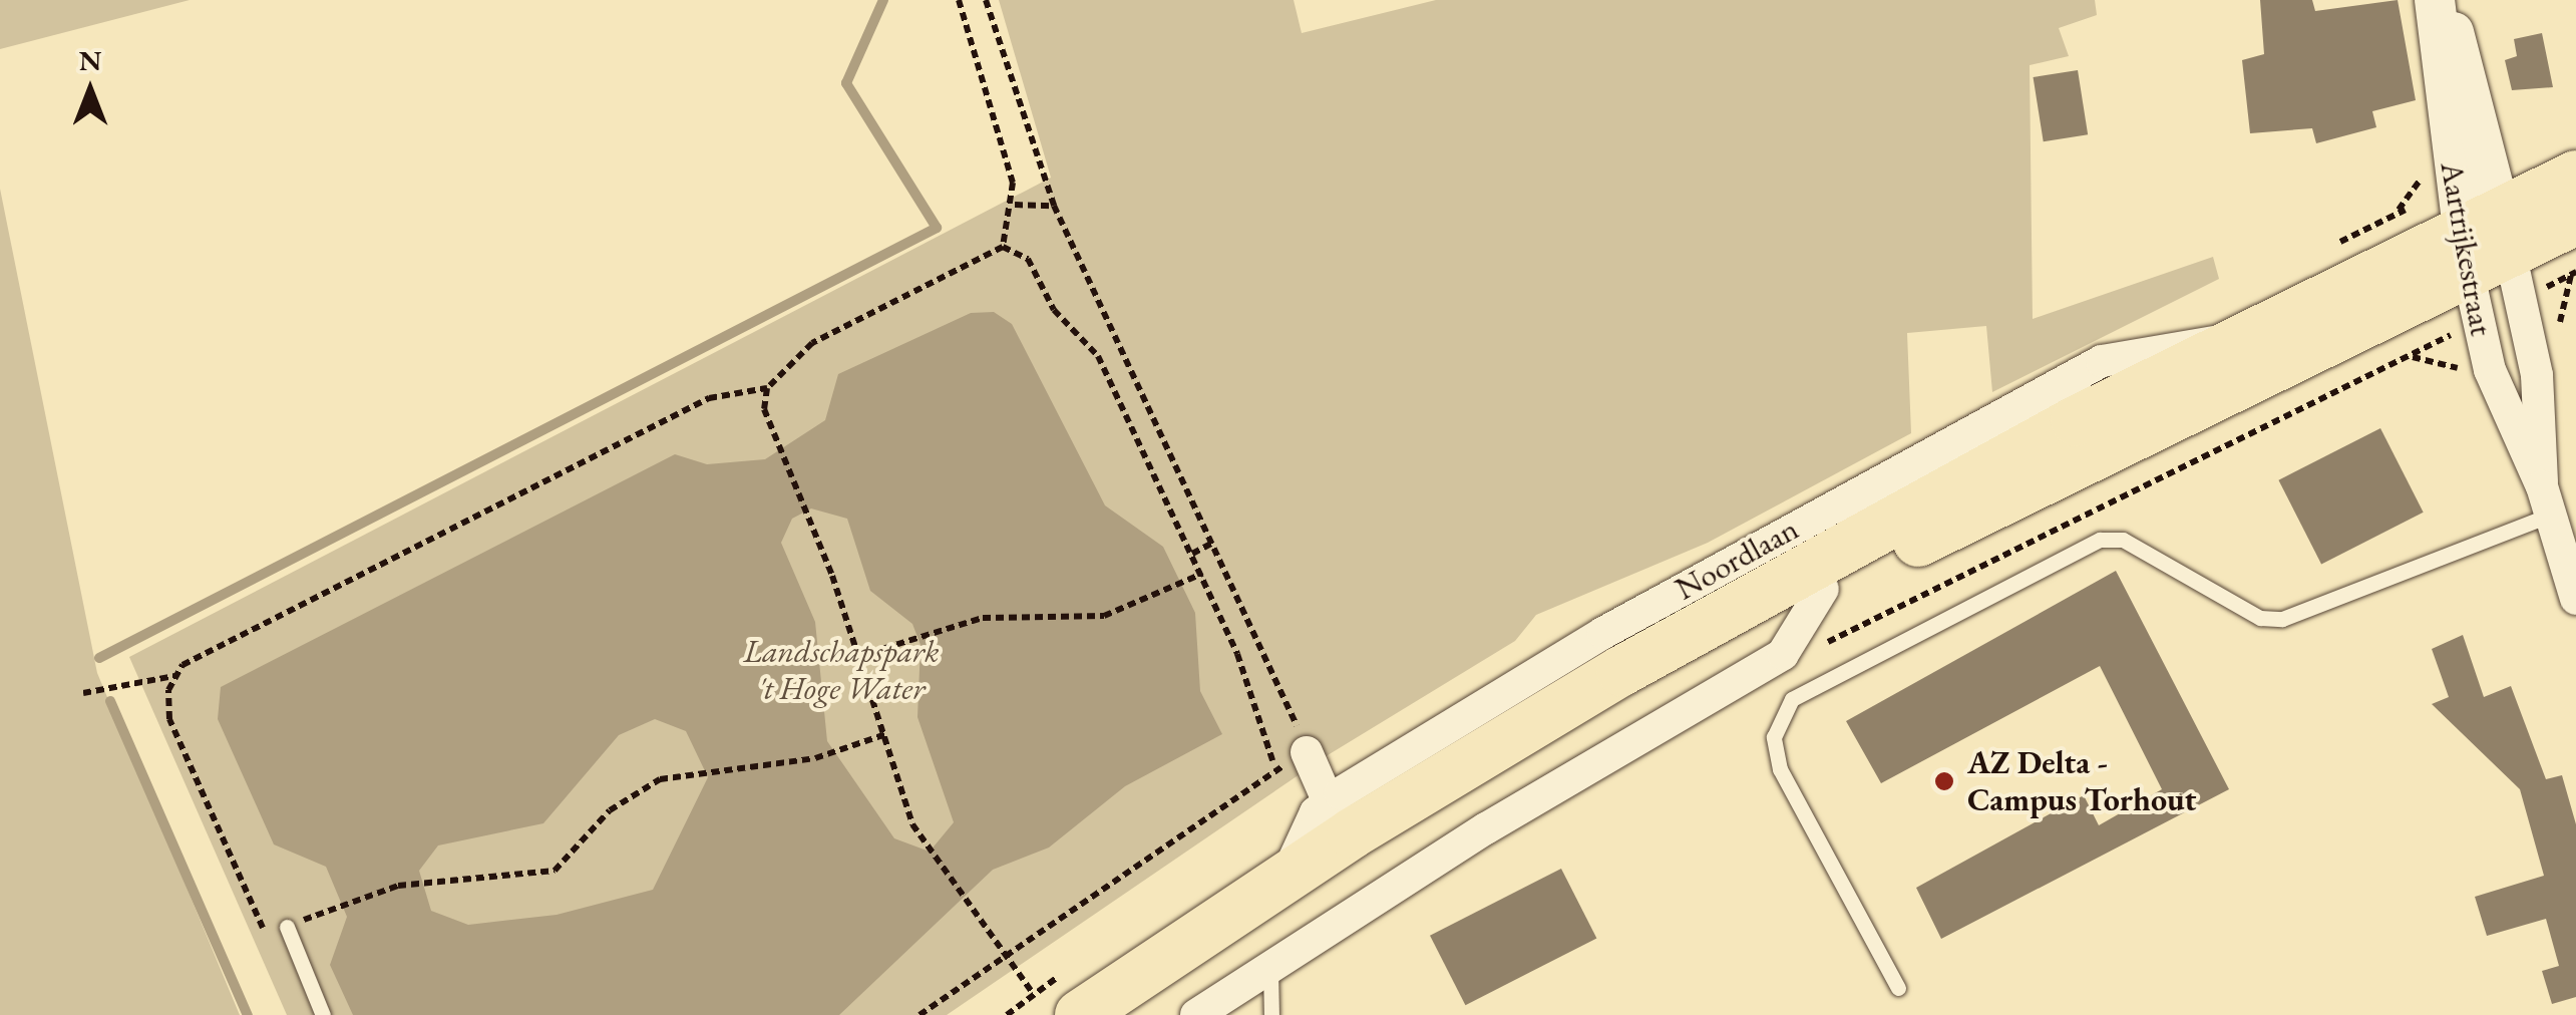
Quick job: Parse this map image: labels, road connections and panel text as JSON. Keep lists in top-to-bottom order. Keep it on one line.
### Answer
{"streets":{"main road":["Noordlaan"],"street":["Aartrijkestraat"]},"crossings":[["Aartrijkestraat","Noordlaan"]],"parks":["Landschapspark 't Hoge Water"],"places":["AZ Delta - Campus Torhout"],"north":"top"}
